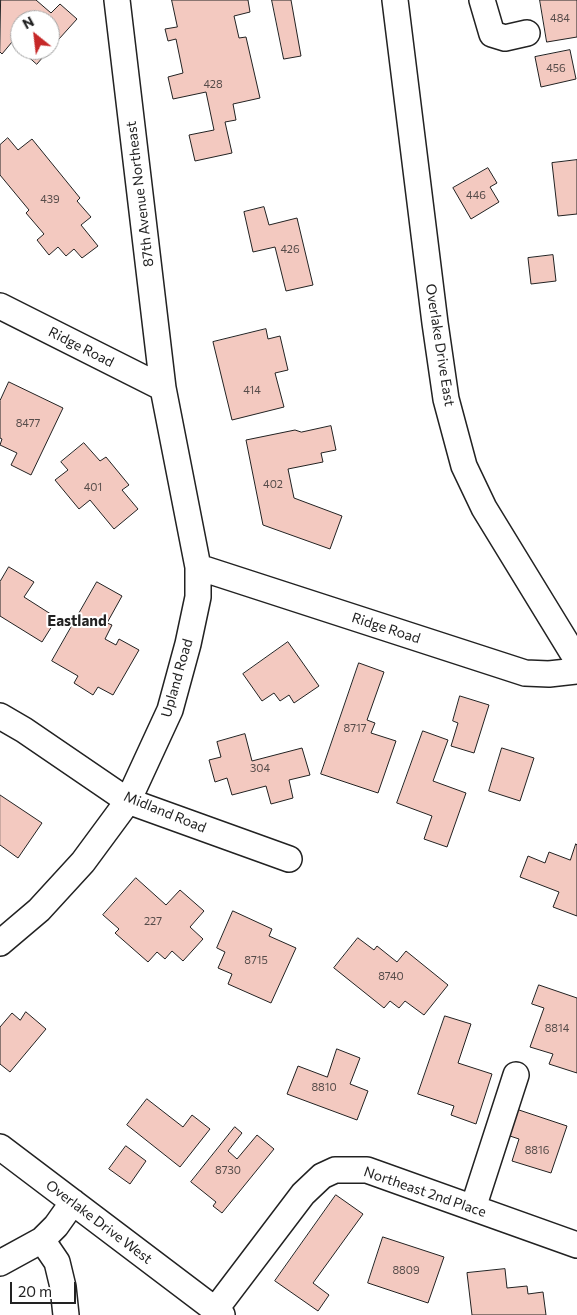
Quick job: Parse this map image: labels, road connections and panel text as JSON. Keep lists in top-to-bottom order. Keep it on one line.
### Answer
{"streets":{"street":["87th Avenue Northeast","Overlake Drive East","Ridge Road","Upland Road","Midland Road","Northeast 2nd Place","Overlake Drive West"]},"crossings":[["87th Avenue Northeast","Ridge Road"],["87th Avenue Northeast","Upland Road"],["Ridge Road","Upland Road"],["Upland Road","Midland Road"],["Northeast 2nd Place","Overlake Drive West"]],"districts":["Eastland"],"house_numbers":["484","456","428","446","439","426","414","8477","402","401","8717","304","227","8715","8740","8814","8810","8816","8730","8809"],"scale_bar":"20 m","north":"top left"}
